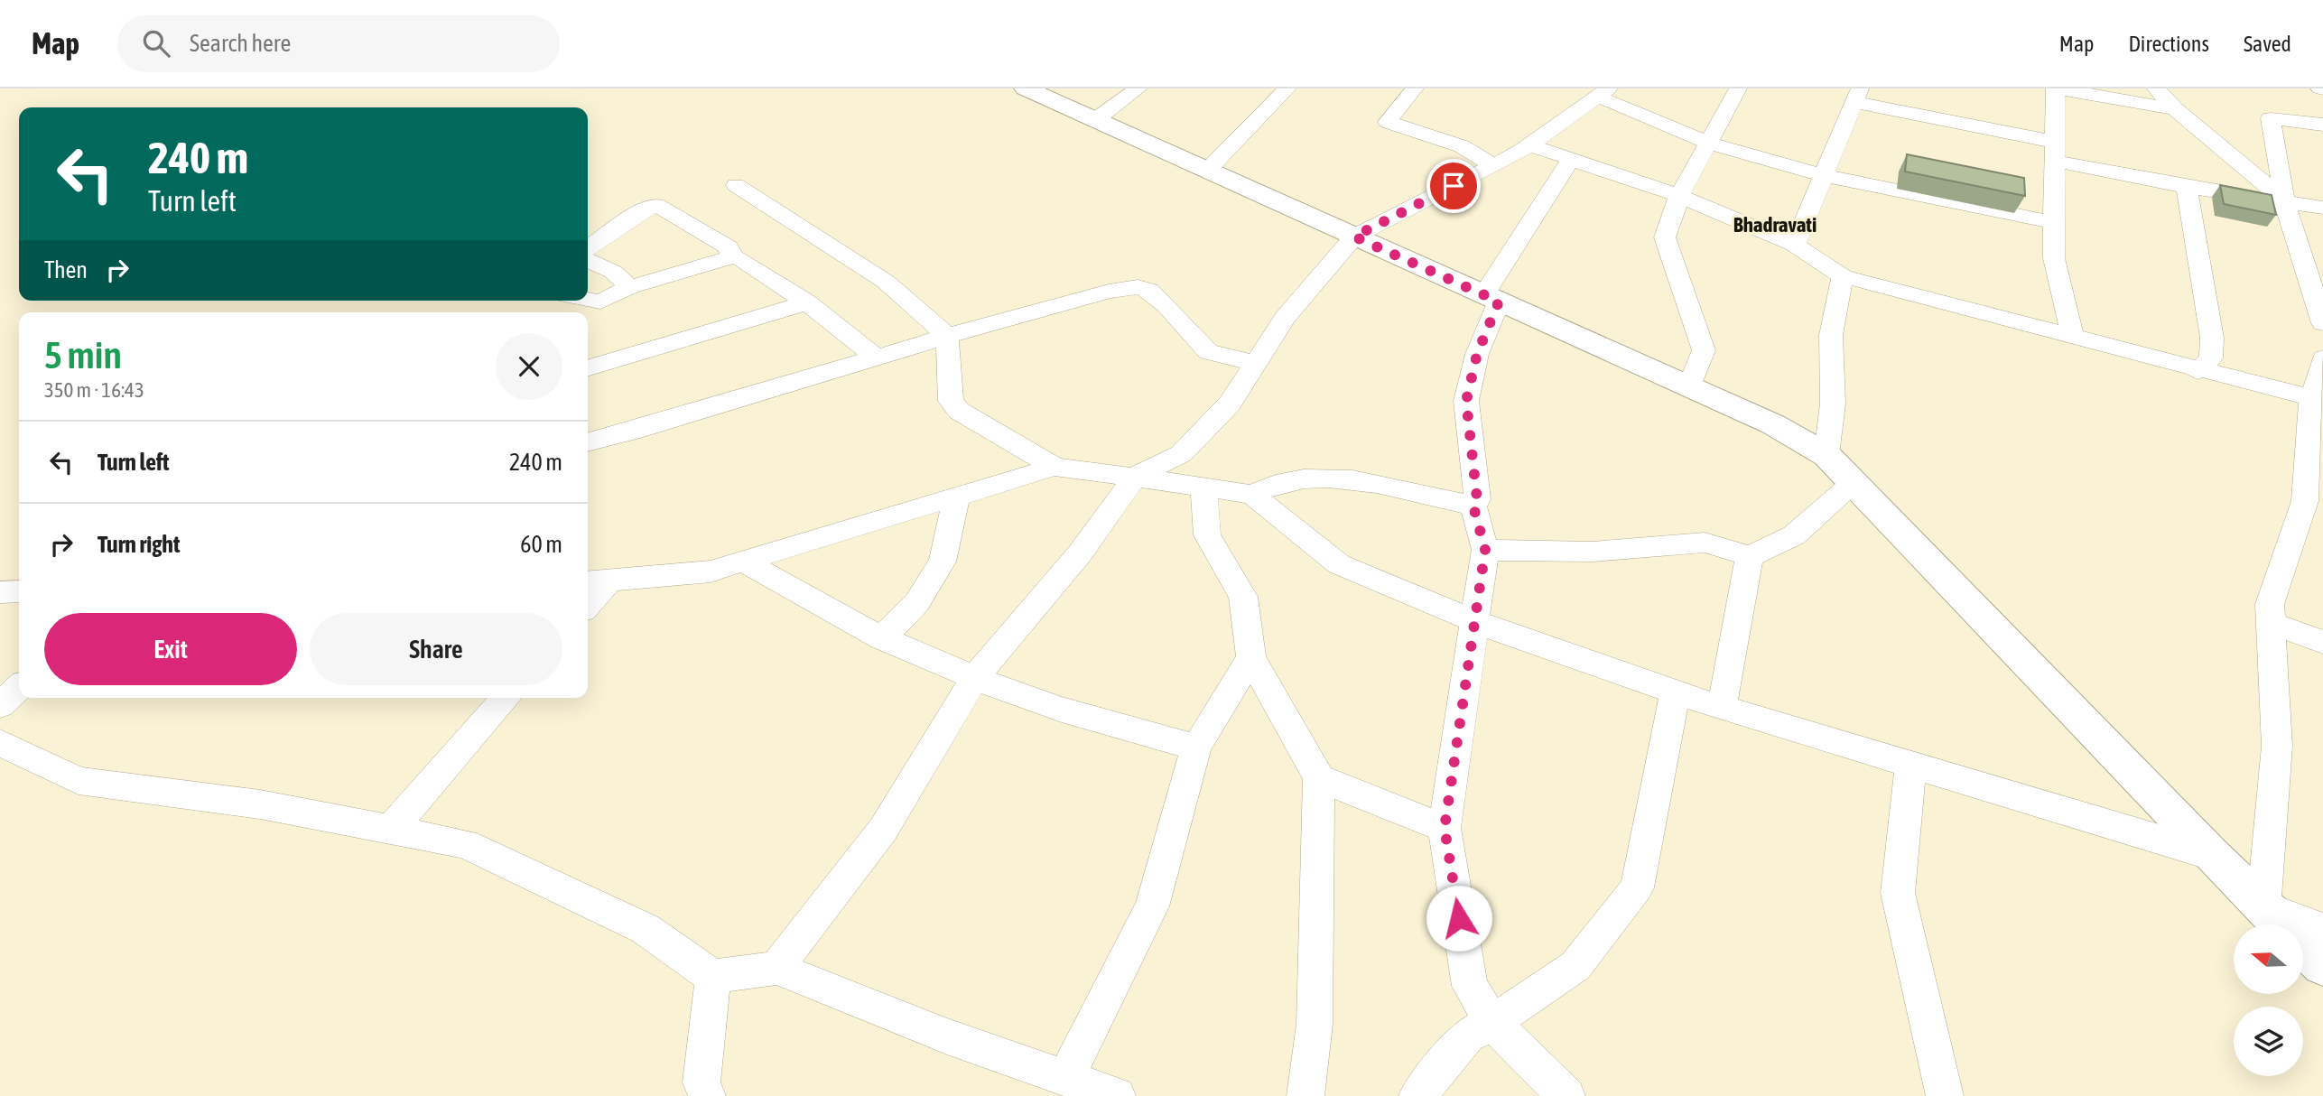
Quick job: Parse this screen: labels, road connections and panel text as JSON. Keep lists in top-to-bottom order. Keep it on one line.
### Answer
{"districts":["Bhadravati"],"north":"left","page":{"header":"Map","search":"Search here","nav":["Map","Directions","Saved"],"turn":["240 m","Turn left"],"then":"Then","heading":["5 min","350 m · 16:43"],"list":[{"name":"Turn left","value":"240 m"},{"name":"Turn right","value":"60 m"}],"buttons":["Exit","Share"]}}
